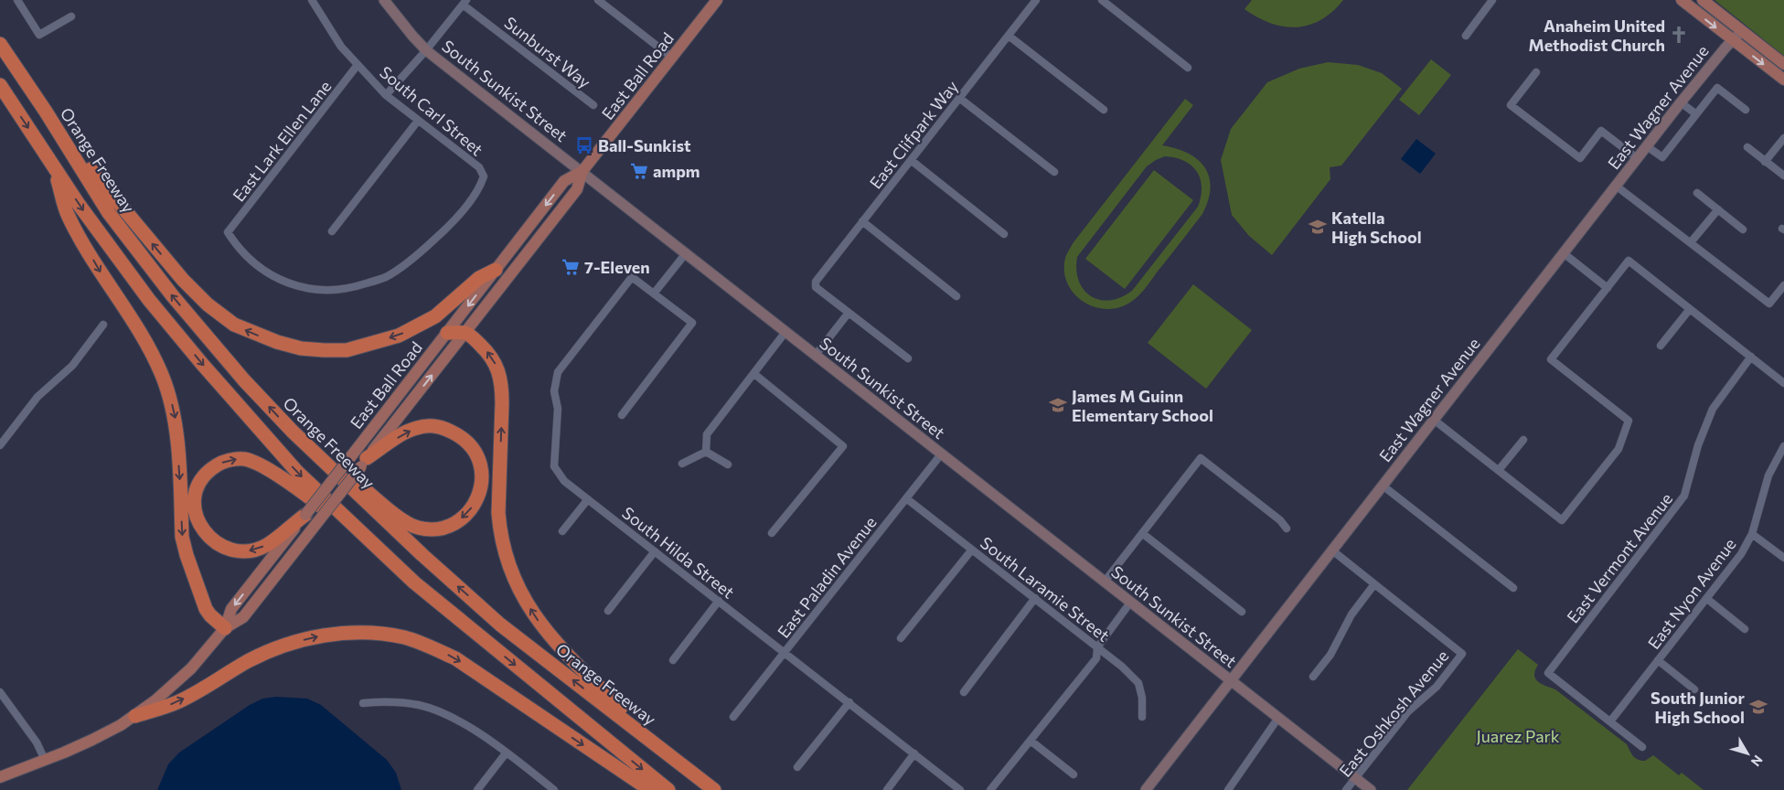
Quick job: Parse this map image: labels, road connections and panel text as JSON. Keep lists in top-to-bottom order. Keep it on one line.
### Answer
{"streets":{"highway":["Orange Freeway"],"main road":["East Ball Road"],"street":["Sunburst Way","South Sunkist Street","East Wagner Avenue","South Carl Street","East Clifpark Way","East Lark Ellen Lane","South Hilda Street","East Vermont Avenue","East Paladin Avenue","South Laramie Street","East Nyon Avenue","East Oshkosh Avenue"]},"crossings":[["East Ball Road","South Sunkist Street"],["South Sunkist Street","East Wagner Avenue"],["South Sunkist Street","East Paladin Avenue"],["South Sunkist Street","East Oshkosh Avenue"],["South Carl Street","East Lark Ellen Lane"],["South Hilda Street","East Paladin Avenue"],["East Vermont Avenue","East Nyon Avenue"],["East Paladin Avenue","South Laramie Street"]],"parks":["Juarez Park"],"places":{"church":["Anaheim United Methodist Church"],"bus stop":["Ball-Sunkist"],"supermarket":["ampm","7-Eleven"],"school or university":["Katella High School","James M Guinn Elementary School","South Junior High School"]},"north":"bottom right"}
